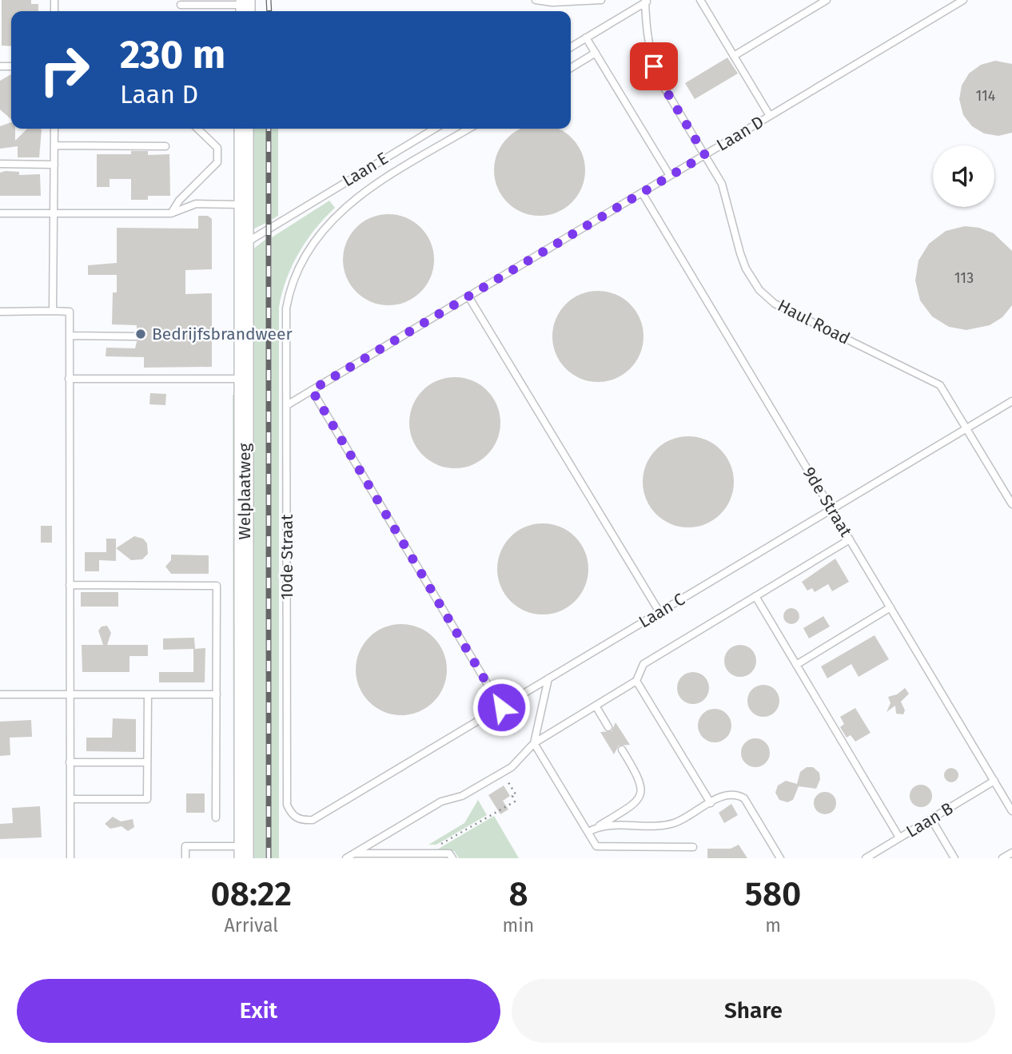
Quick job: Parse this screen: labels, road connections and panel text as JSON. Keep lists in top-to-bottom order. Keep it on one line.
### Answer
{"streets":{"street":["Welplaatweg"],"lane":["Laan D","Laan E","Haul Road","9de Straat","10de Straat","Laan C","Laan B"]},"crossings":[["Laan D","Haul Road"],["Laan D","9de Straat"],["Laan D","10de Straat"],["Laan E","Welplaatweg"],["Haul Road","Laan C"],["9de Straat","Laan C"],["9de Straat","Laan B"],["10de Straat","Laan C"]],"places":["Bedrijfsbrandweer"],"house_numbers":["114","113"],"page":{"turn":["230 m","Laan D"],"eta":["08:22","Arrival","8","min","580","m"],"buttons":["Exit","Share"]}}
